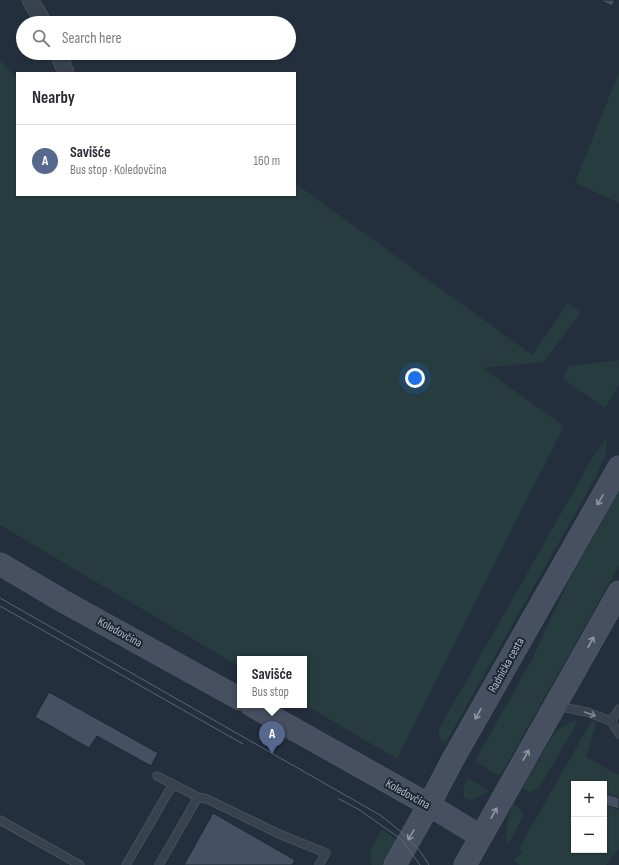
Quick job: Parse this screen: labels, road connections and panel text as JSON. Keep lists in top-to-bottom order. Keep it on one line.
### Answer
{"streets":{"main road":["Koledovčina","Radnička cesta"]},"crossings":[["Koledovčina","Radnička cesta"]],"page":{"search":"Search here","heading":"Nearby","list":[{"mark":"A","name":"Savišće","note":"Bus stop · Koledovčina","value":"160 m"}],"popup":["Savišće","Bus stop"],"pins":"A","map_buttons":["+","−"]}}
